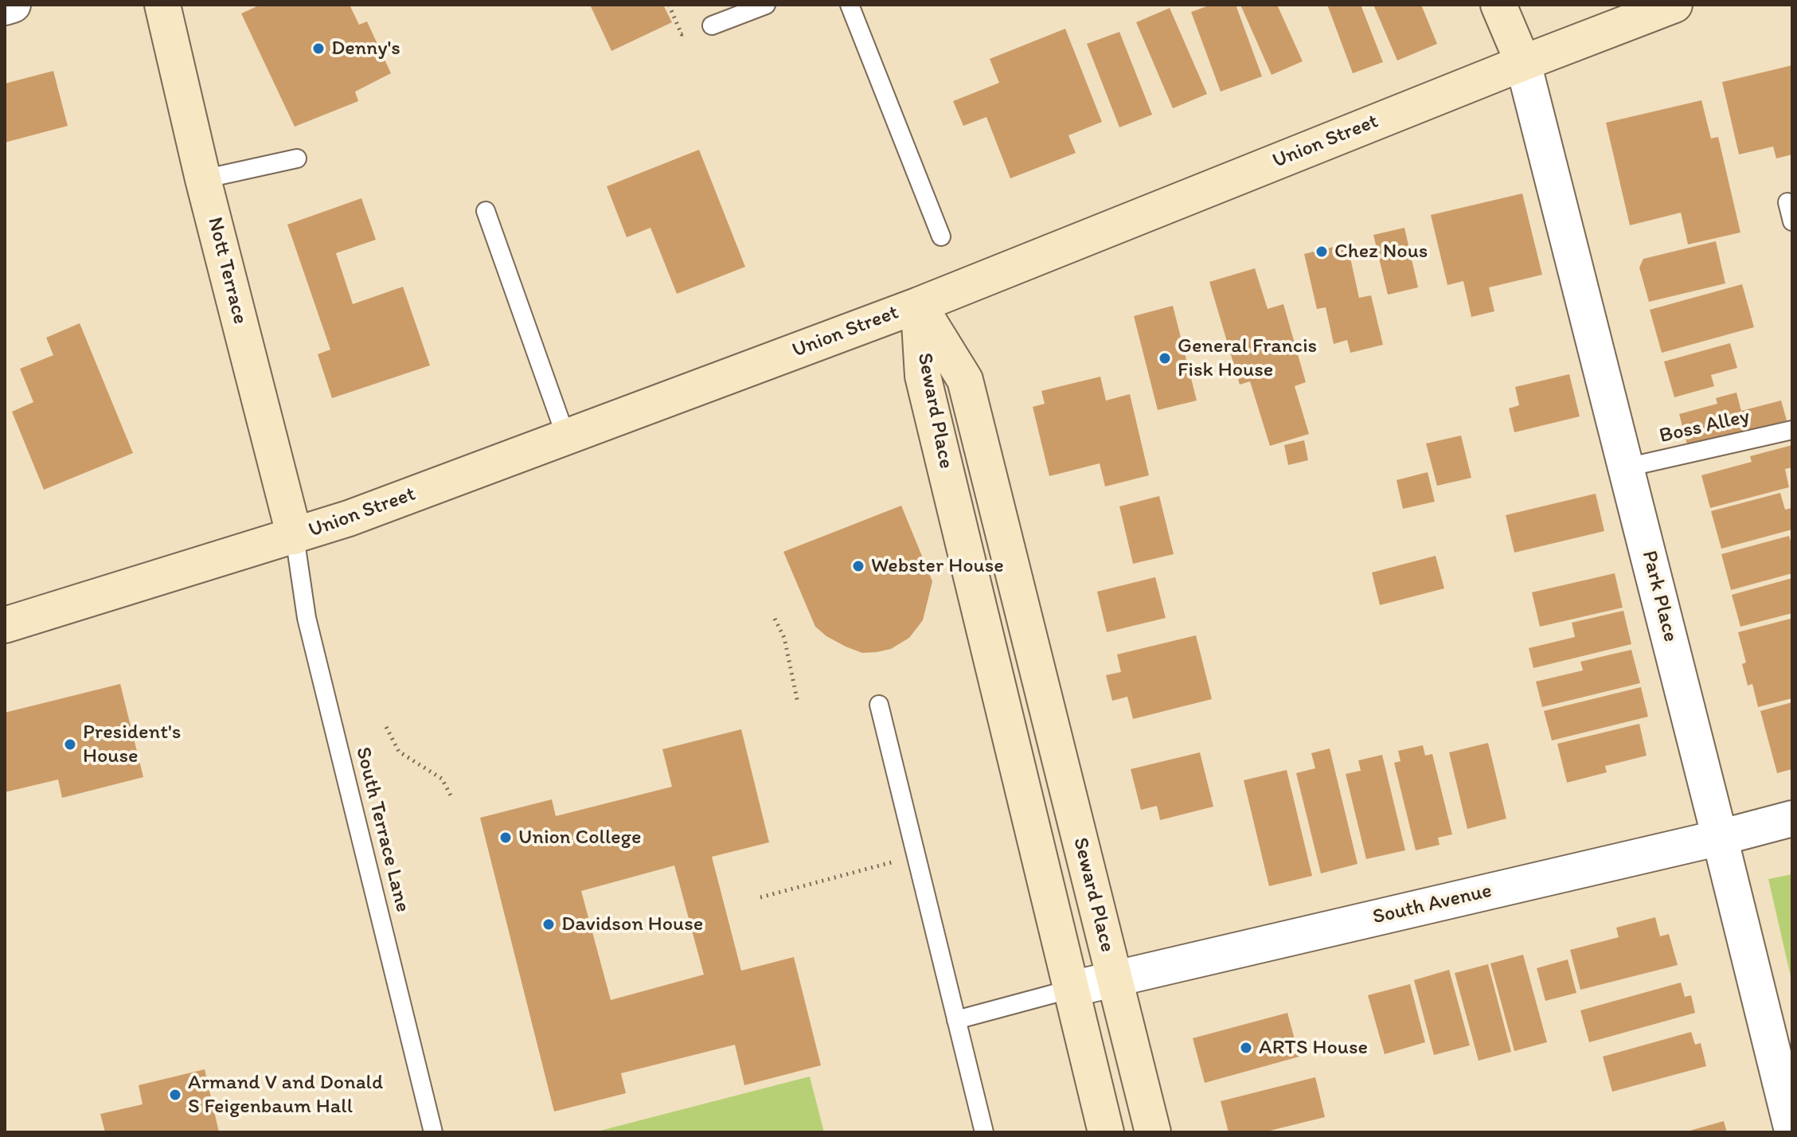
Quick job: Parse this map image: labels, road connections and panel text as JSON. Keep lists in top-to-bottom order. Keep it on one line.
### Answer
{"streets":{"street":["Union Street","Nott Terrace","Seward Place","Park Place","South Avenue"],"lane":["Boss Alley","South Terrace Lane"]},"crossings":[["Union Street","Nott Terrace"],["Union Street","Seward Place"],["Union Street","Park Place"],["Union Street","South Terrace Lane"],["Nott Terrace","South Terrace Lane"],["Seward Place","South Avenue"],["Boss Alley","Park Place"],["Park Place","South Avenue"]],"places":["Denny's","Chez Nous","General Francis Fisk House","Webster House","President's House","Union College","Davidson House","ARTS House","Armand V and Donald S Feigenbaum Hall"]}
